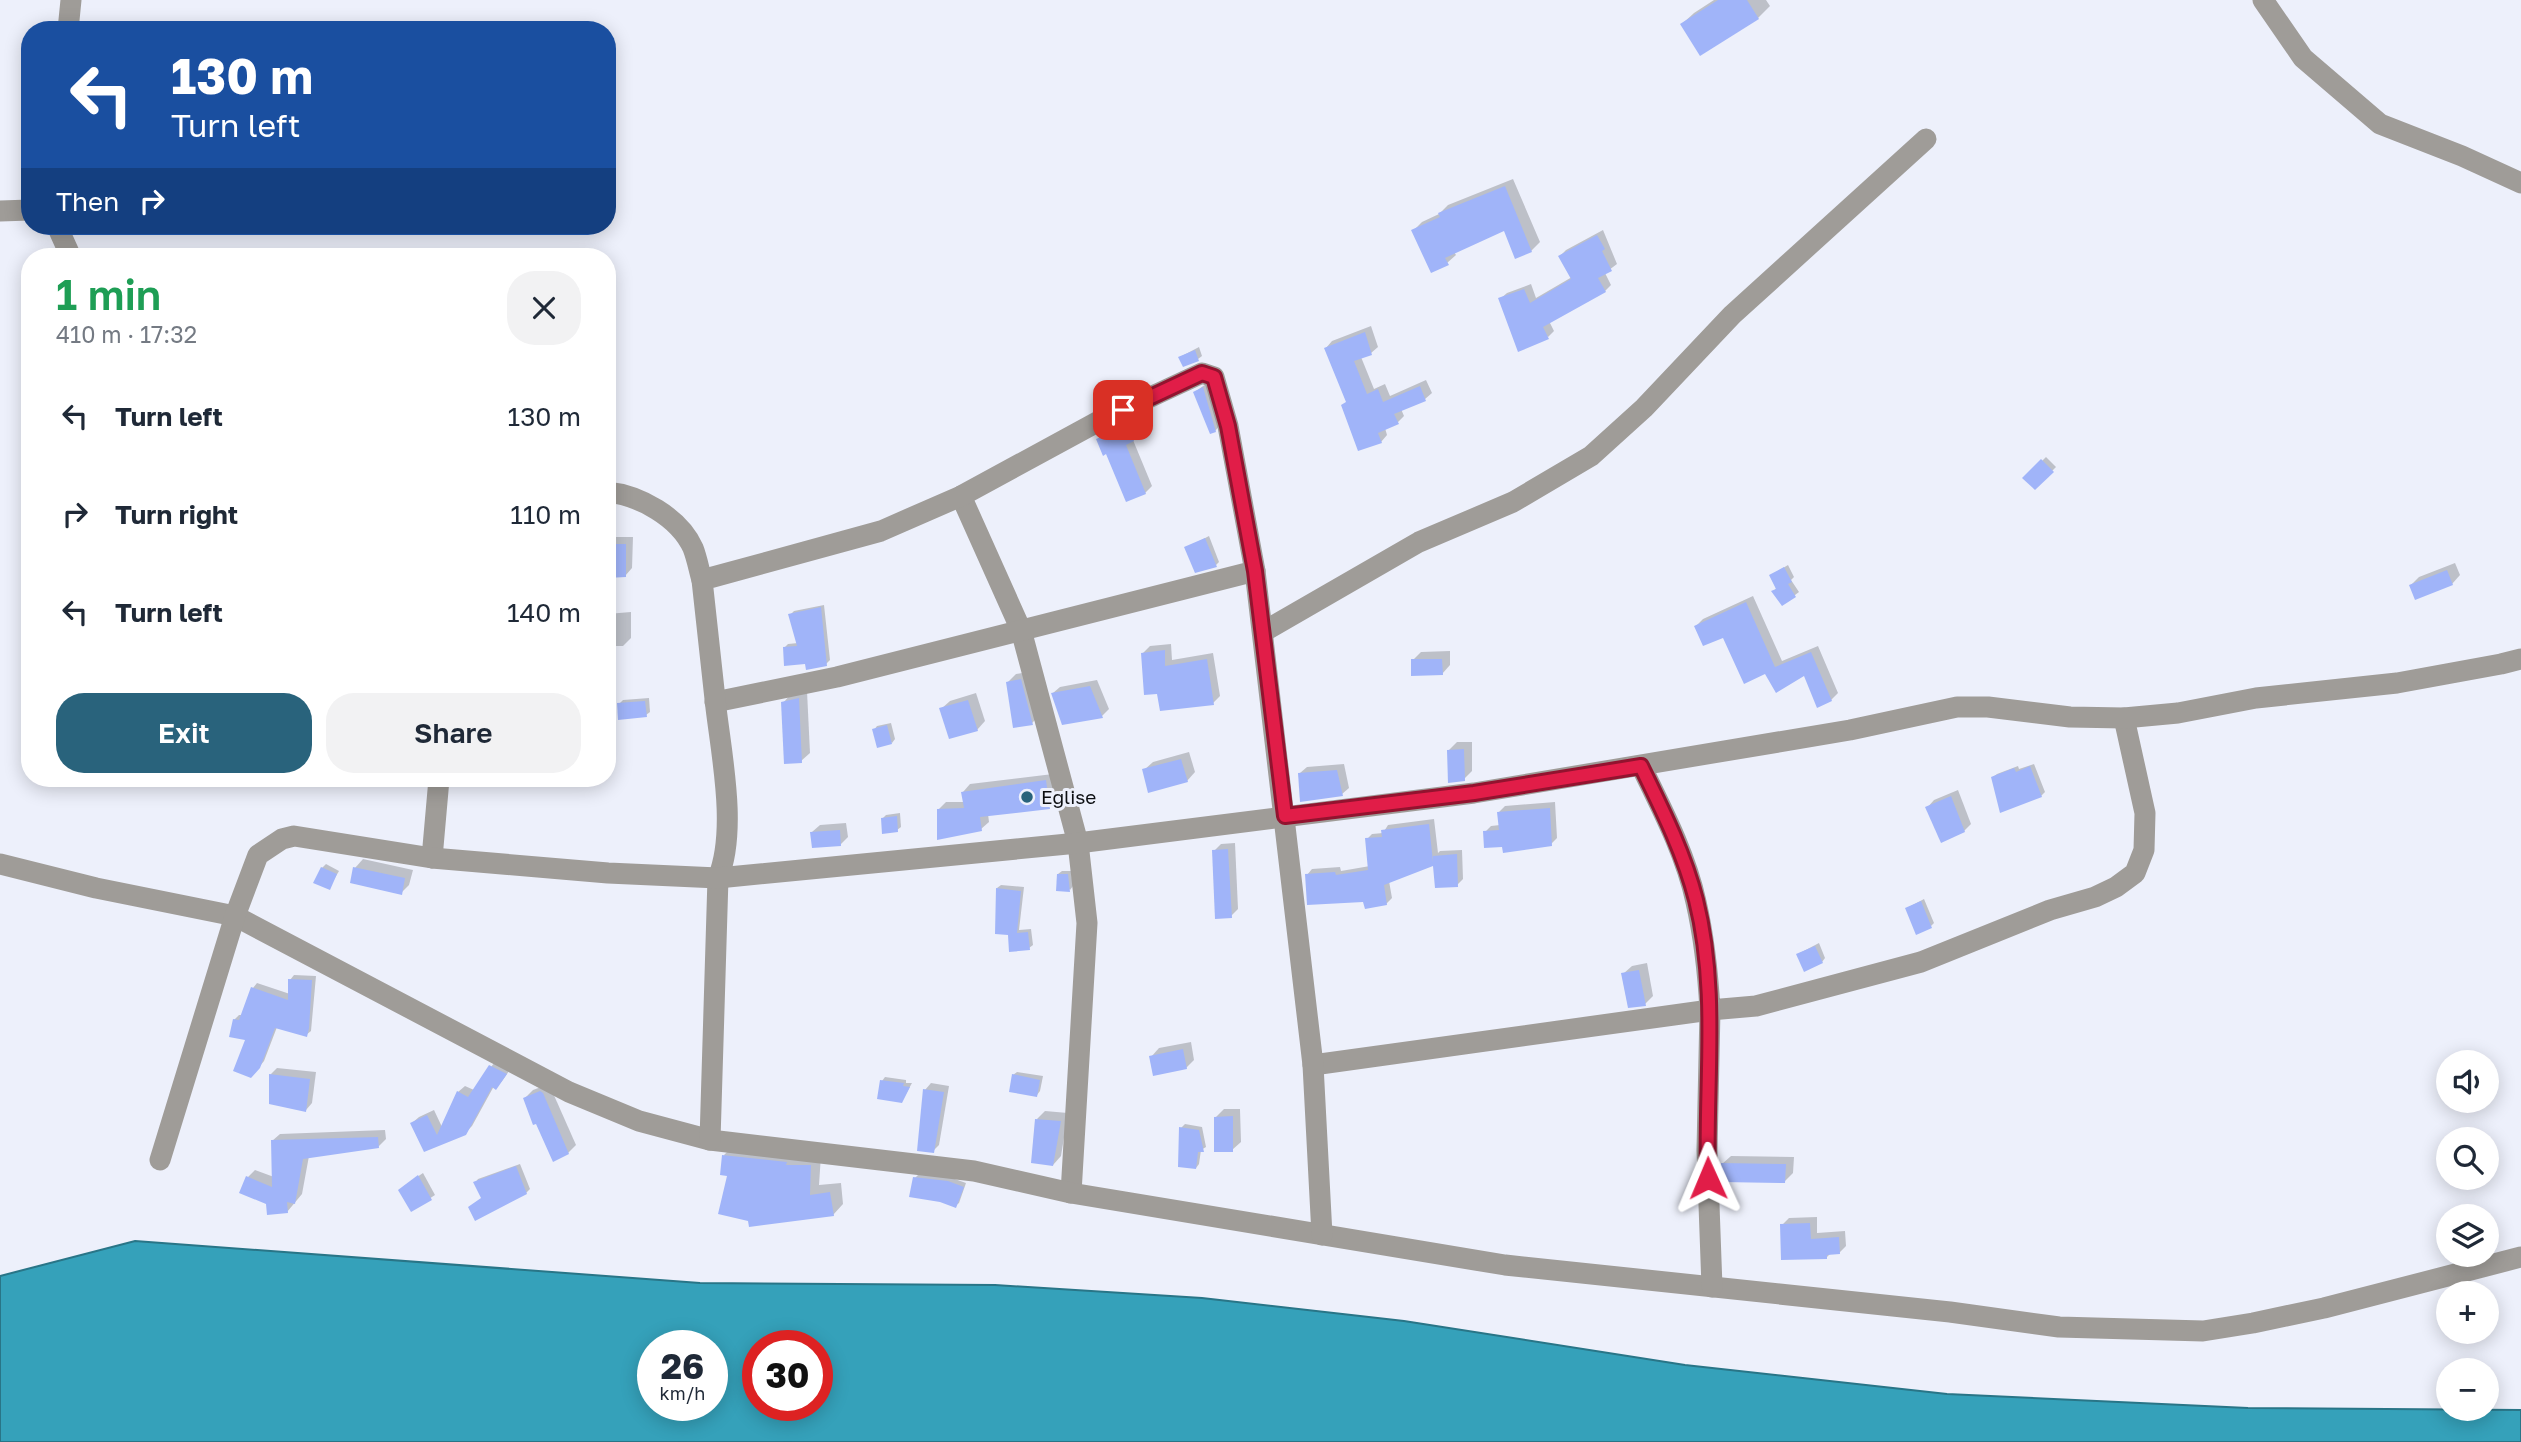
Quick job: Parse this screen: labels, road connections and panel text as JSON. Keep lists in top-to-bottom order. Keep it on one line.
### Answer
{"places":["Eglise"],"page":{"turn":["130 m","Turn left"],"then":"Then","heading":["1 min","410 m · 17:32"],"list":[{"name":"Turn left","value":"130 m"},{"name":"Turn right","value":"110 m"},{"name":"Turn left","value":"140 m"}],"buttons":["Exit","Share"],"map_buttons":["+","−"],"speed":"26 km/h","limit":"30"}}
